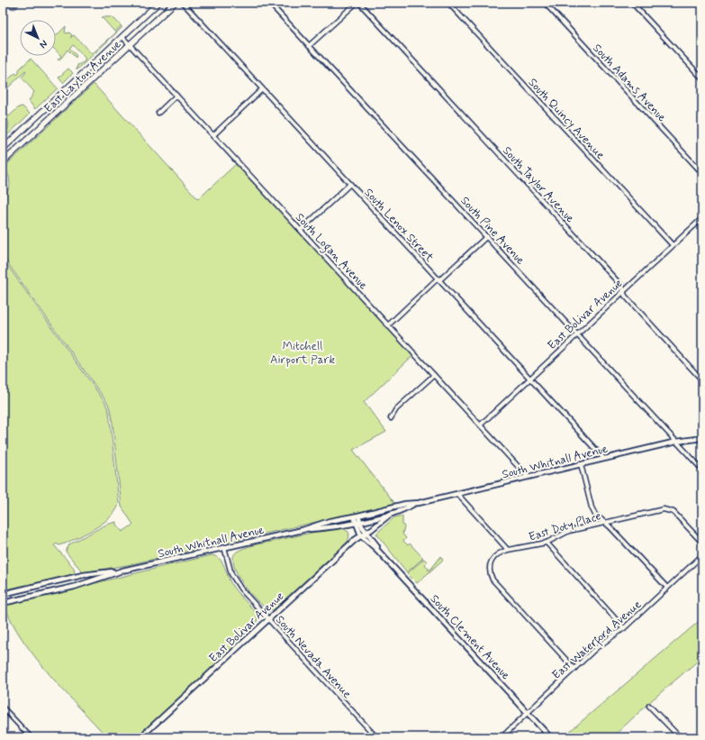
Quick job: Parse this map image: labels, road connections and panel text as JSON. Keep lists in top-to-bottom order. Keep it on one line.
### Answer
{"streets":{"main road":["East Layton Avenue"],"street":["South Adams Avenue","South Quincy Avenue","South Taylor Avenue","South Lenox Street","South Pine Avenue","South Logan Avenue","East Bolivar Avenue","South Whitnall Avenue","East Doty Place","South Clement Avenue","East Waterford Avenue","South Nevada Avenue"]},"crossings":[["East Layton Avenue","South Logan Avenue"],["South Quincy Avenue","East Bolivar Avenue"],["South Taylor Avenue","East Bolivar Avenue"],["South Lenox Street","East Bolivar Avenue"],["South Lenox Street","South Whitnall Avenue"],["South Pine Avenue","East Bolivar Avenue"],["South Pine Avenue","South Whitnall Avenue"],["South Logan Avenue","East Bolivar Avenue"],["South Logan Avenue","South Whitnall Avenue"],["East Bolivar Avenue","South Whitnall Avenue"],["East Bolivar Avenue","South Clement Avenue"],["East Bolivar Avenue","South Nevada Avenue"],["South Whitnall Avenue","South Clement Avenue"],["South Whitnall Avenue","South Nevada Avenue"],["South Clement Avenue","East Waterford Avenue"]],"parks":["Mitchell Airport Park"],"north":"bottom right"}
